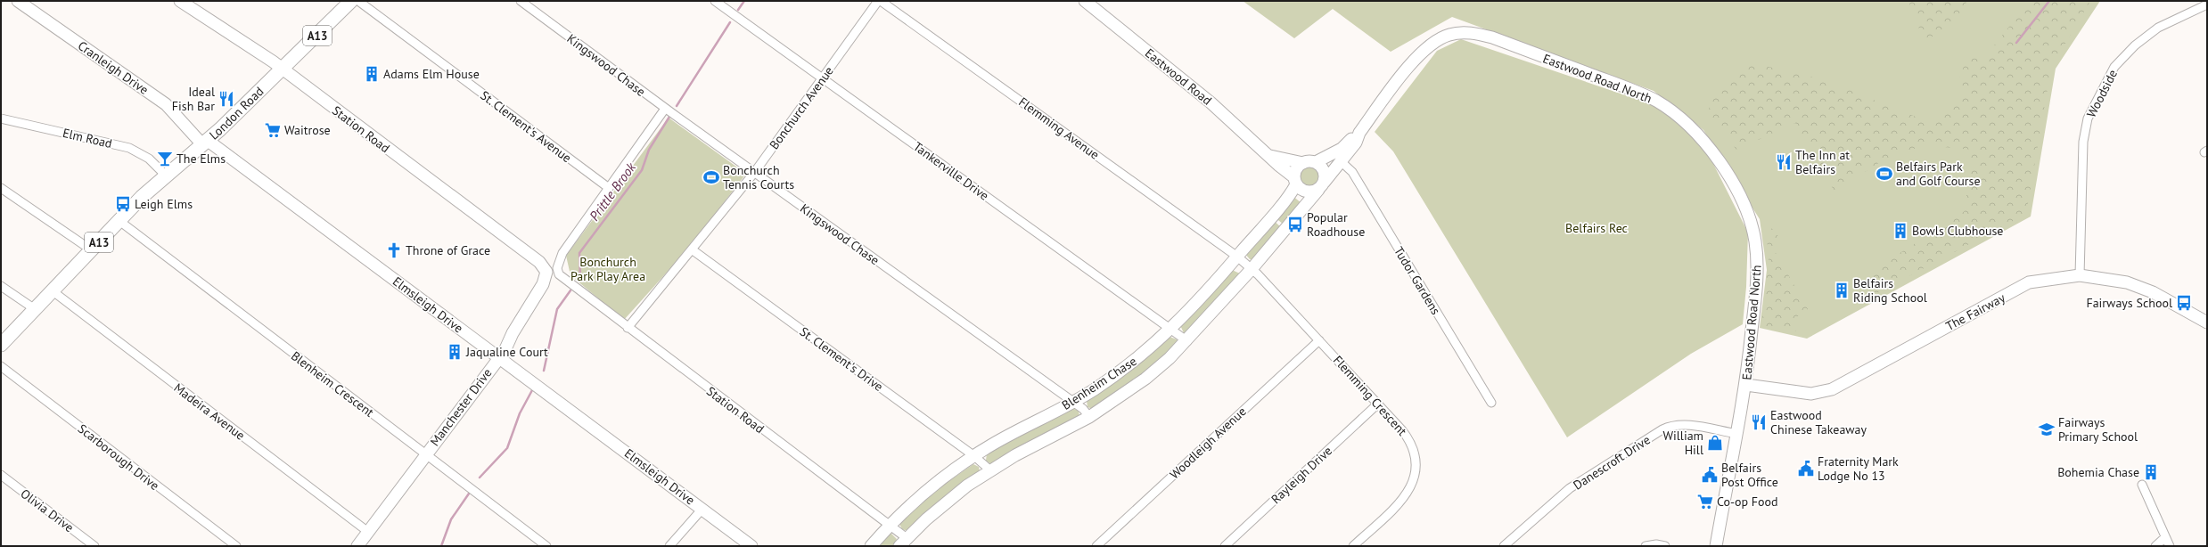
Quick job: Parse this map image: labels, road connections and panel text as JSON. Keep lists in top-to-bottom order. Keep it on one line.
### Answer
{"streets":{"main road":["A13","London Road"],"street":["Kingswood Chase","Cranleigh Drive","Eastwood Road","Eastwood Road North","Woodside","Bonchurch Avenue","St. Clement's Avenue","Flemming Avenue","Station Road","Elm Road","Tankerville Drive","Tudor Gardens","Elmsleigh Drive","The Fairway","St. Clement's Drive","Blenheim Chase","Blenheim Crescent","Flemming Crescent","Manchester Drive","Madeira Avenue","Woodleigh Avenue","Scarborough Drive","Danescroft Drive","Rayleigh Drive","Olivia Drive"]},"crossings":[["Kingswood Chase","Bonchurch Avenue"],["Kingswood Chase","Blenheim Chase"],["Cranleigh Drive","London Road"],["Cranleigh Drive","Elmsleigh Drive"],["Eastwood Road","Blenheim Chase"],["Eastwood Road North","The Fairway"],["Eastwood Road North","Danescroft Drive"],["Woodside","The Fairway"],["Bonchurch Avenue","Flemming Avenue"],["Bonchurch Avenue","Station Road"],["Bonchurch Avenue","Tankerville Drive"],["Bonchurch Avenue","St. Clement's Drive"],["London Road","Station Road"],["London Road","Elm Road"],["London Road","Elmsleigh Drive"],["London Road","Blenheim Crescent"],["London Road","Madeira Avenue"],["St. Clement's Avenue","Station Road"],["Flemming Avenue","Blenheim Chase"],["Flemming Avenue","Flemming Crescent"],["Station Road","Blenheim Chase"],["Station Road","Manchester Drive"],["Tankerville Drive","Blenheim Chase"],["Elmsleigh Drive","Manchester Drive"],["St. Clement's Drive","Blenheim Chase"],["Blenheim Chase","Flemming Crescent"],["Blenheim Crescent","Manchester Drive"],["Flemming Crescent","Woodleigh Avenue"],["Flemming Crescent","Rayleigh Drive"],["Manchester Drive","Madeira Avenue"]],"water":["Prittle Brook"],"parks":["Belfairs Rec","Bonchurch Park Play Area"],"places":{"building":["Adams Elm House","Bowls Clubhouse","Belfairs Riding School","Jaqualine Court","Bohemia Chase"],"restaurant":["Ideal Fish Bar","The Inn at Belfairs","Eastwood Chinese Takeaway"],"supermarket":["Waitrose","Co-op Food"],"bar":["The Elms"],"sports":["Belfairs Park and Golf Course","Bonchurch Tennis Courts"],"bus stop":["Leigh Elms","Popular Roadhouse","Fairways School"],"church":["Throne of Grace"],"school or university":["Fairways Primary School"],"shop":["William Hill"],"public building":["Fraternity Mark Lodge No 13","Belfairs Post Office"]}}
